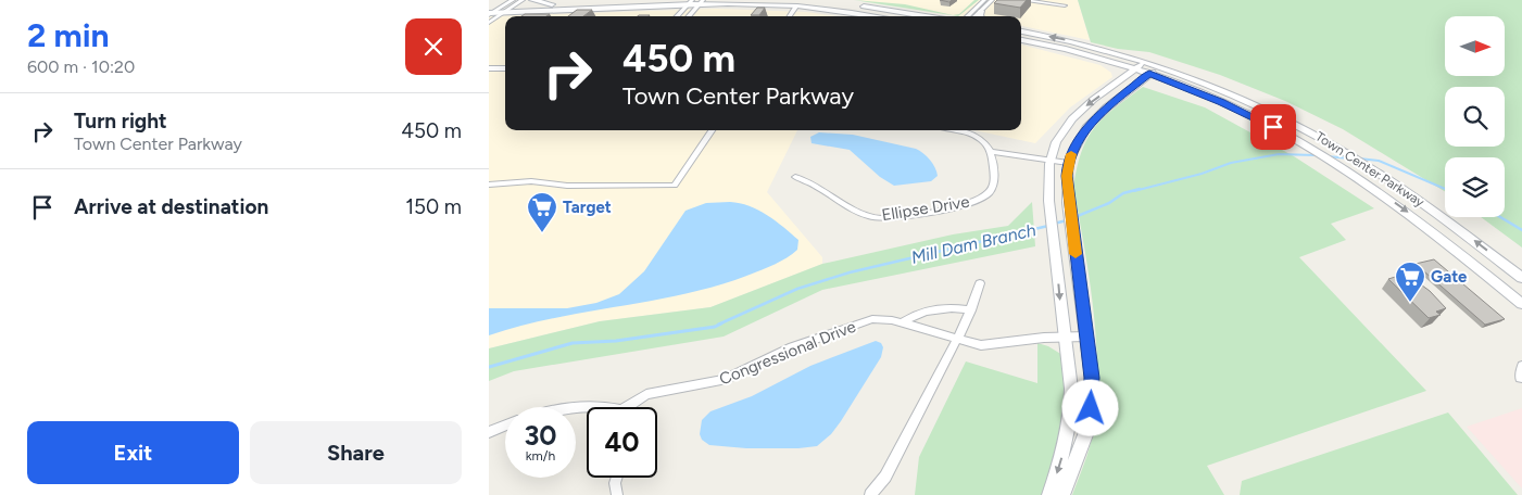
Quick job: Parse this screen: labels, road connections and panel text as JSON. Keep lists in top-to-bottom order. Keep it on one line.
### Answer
{"streets":{"main road":["Town Center Parkway"],"street":["Ellipse Drive","Congressional Drive"]},"water":["Mill Dam Branch"],"places":{"supermarket":["Target","Gate"]},"north":"right","page":{"heading":["2 min","600 m · 10:20"],"turn":["450 m","Town Center Parkway"],"list":[{"name":"Turn right","note":"Town Center Parkway","value":"450 m"},{"name":"Arrive at destination","value":"150 m"}],"speed":"30 km/h","limit":"40","buttons":["Exit","Share"]}}
